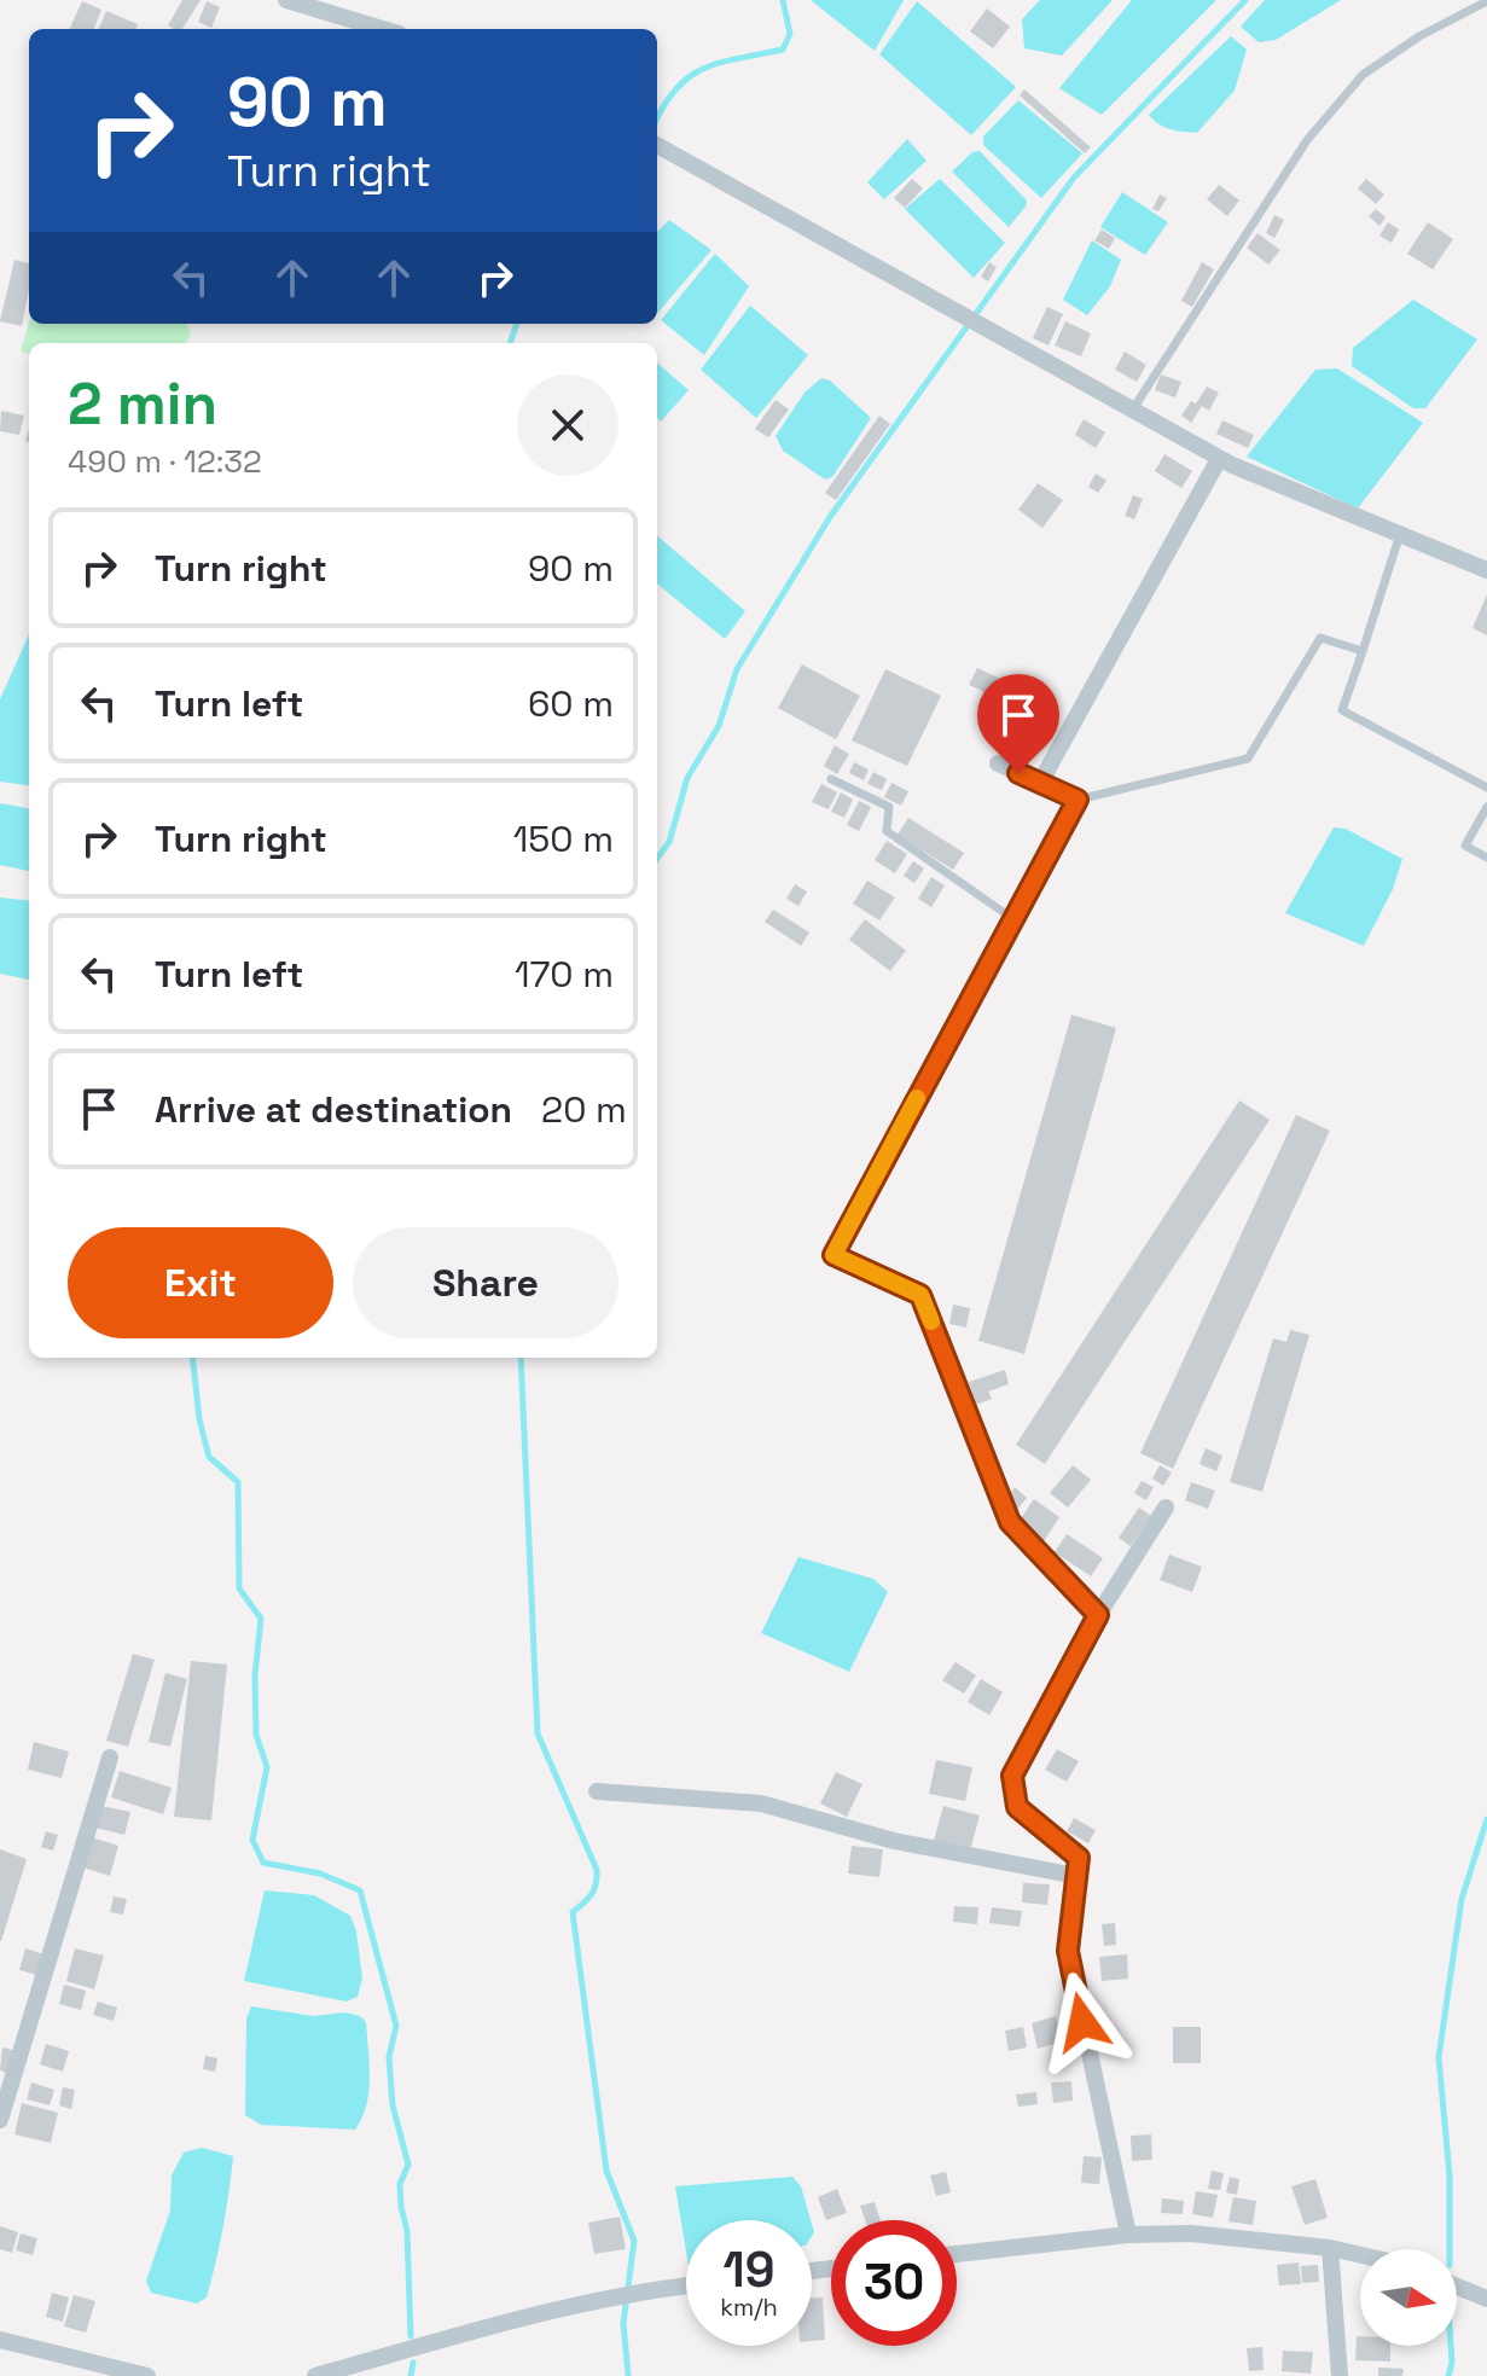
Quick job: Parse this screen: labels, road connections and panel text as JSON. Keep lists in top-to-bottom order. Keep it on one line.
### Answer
{"north":"right","page":{"turn":["90 m","Turn right"],"heading":["2 min","490 m · 12:32"],"list":[{"name":"Turn right","value":"90 m"},{"name":"Turn left","value":"60 m"},{"name":"Turn right","value":"150 m"},{"name":"Turn left","value":"170 m"},{"name":"Arrive at destination","value":"20 m"}],"buttons":["Exit","Share"],"speed":"19 km/h","limit":"30"}}
